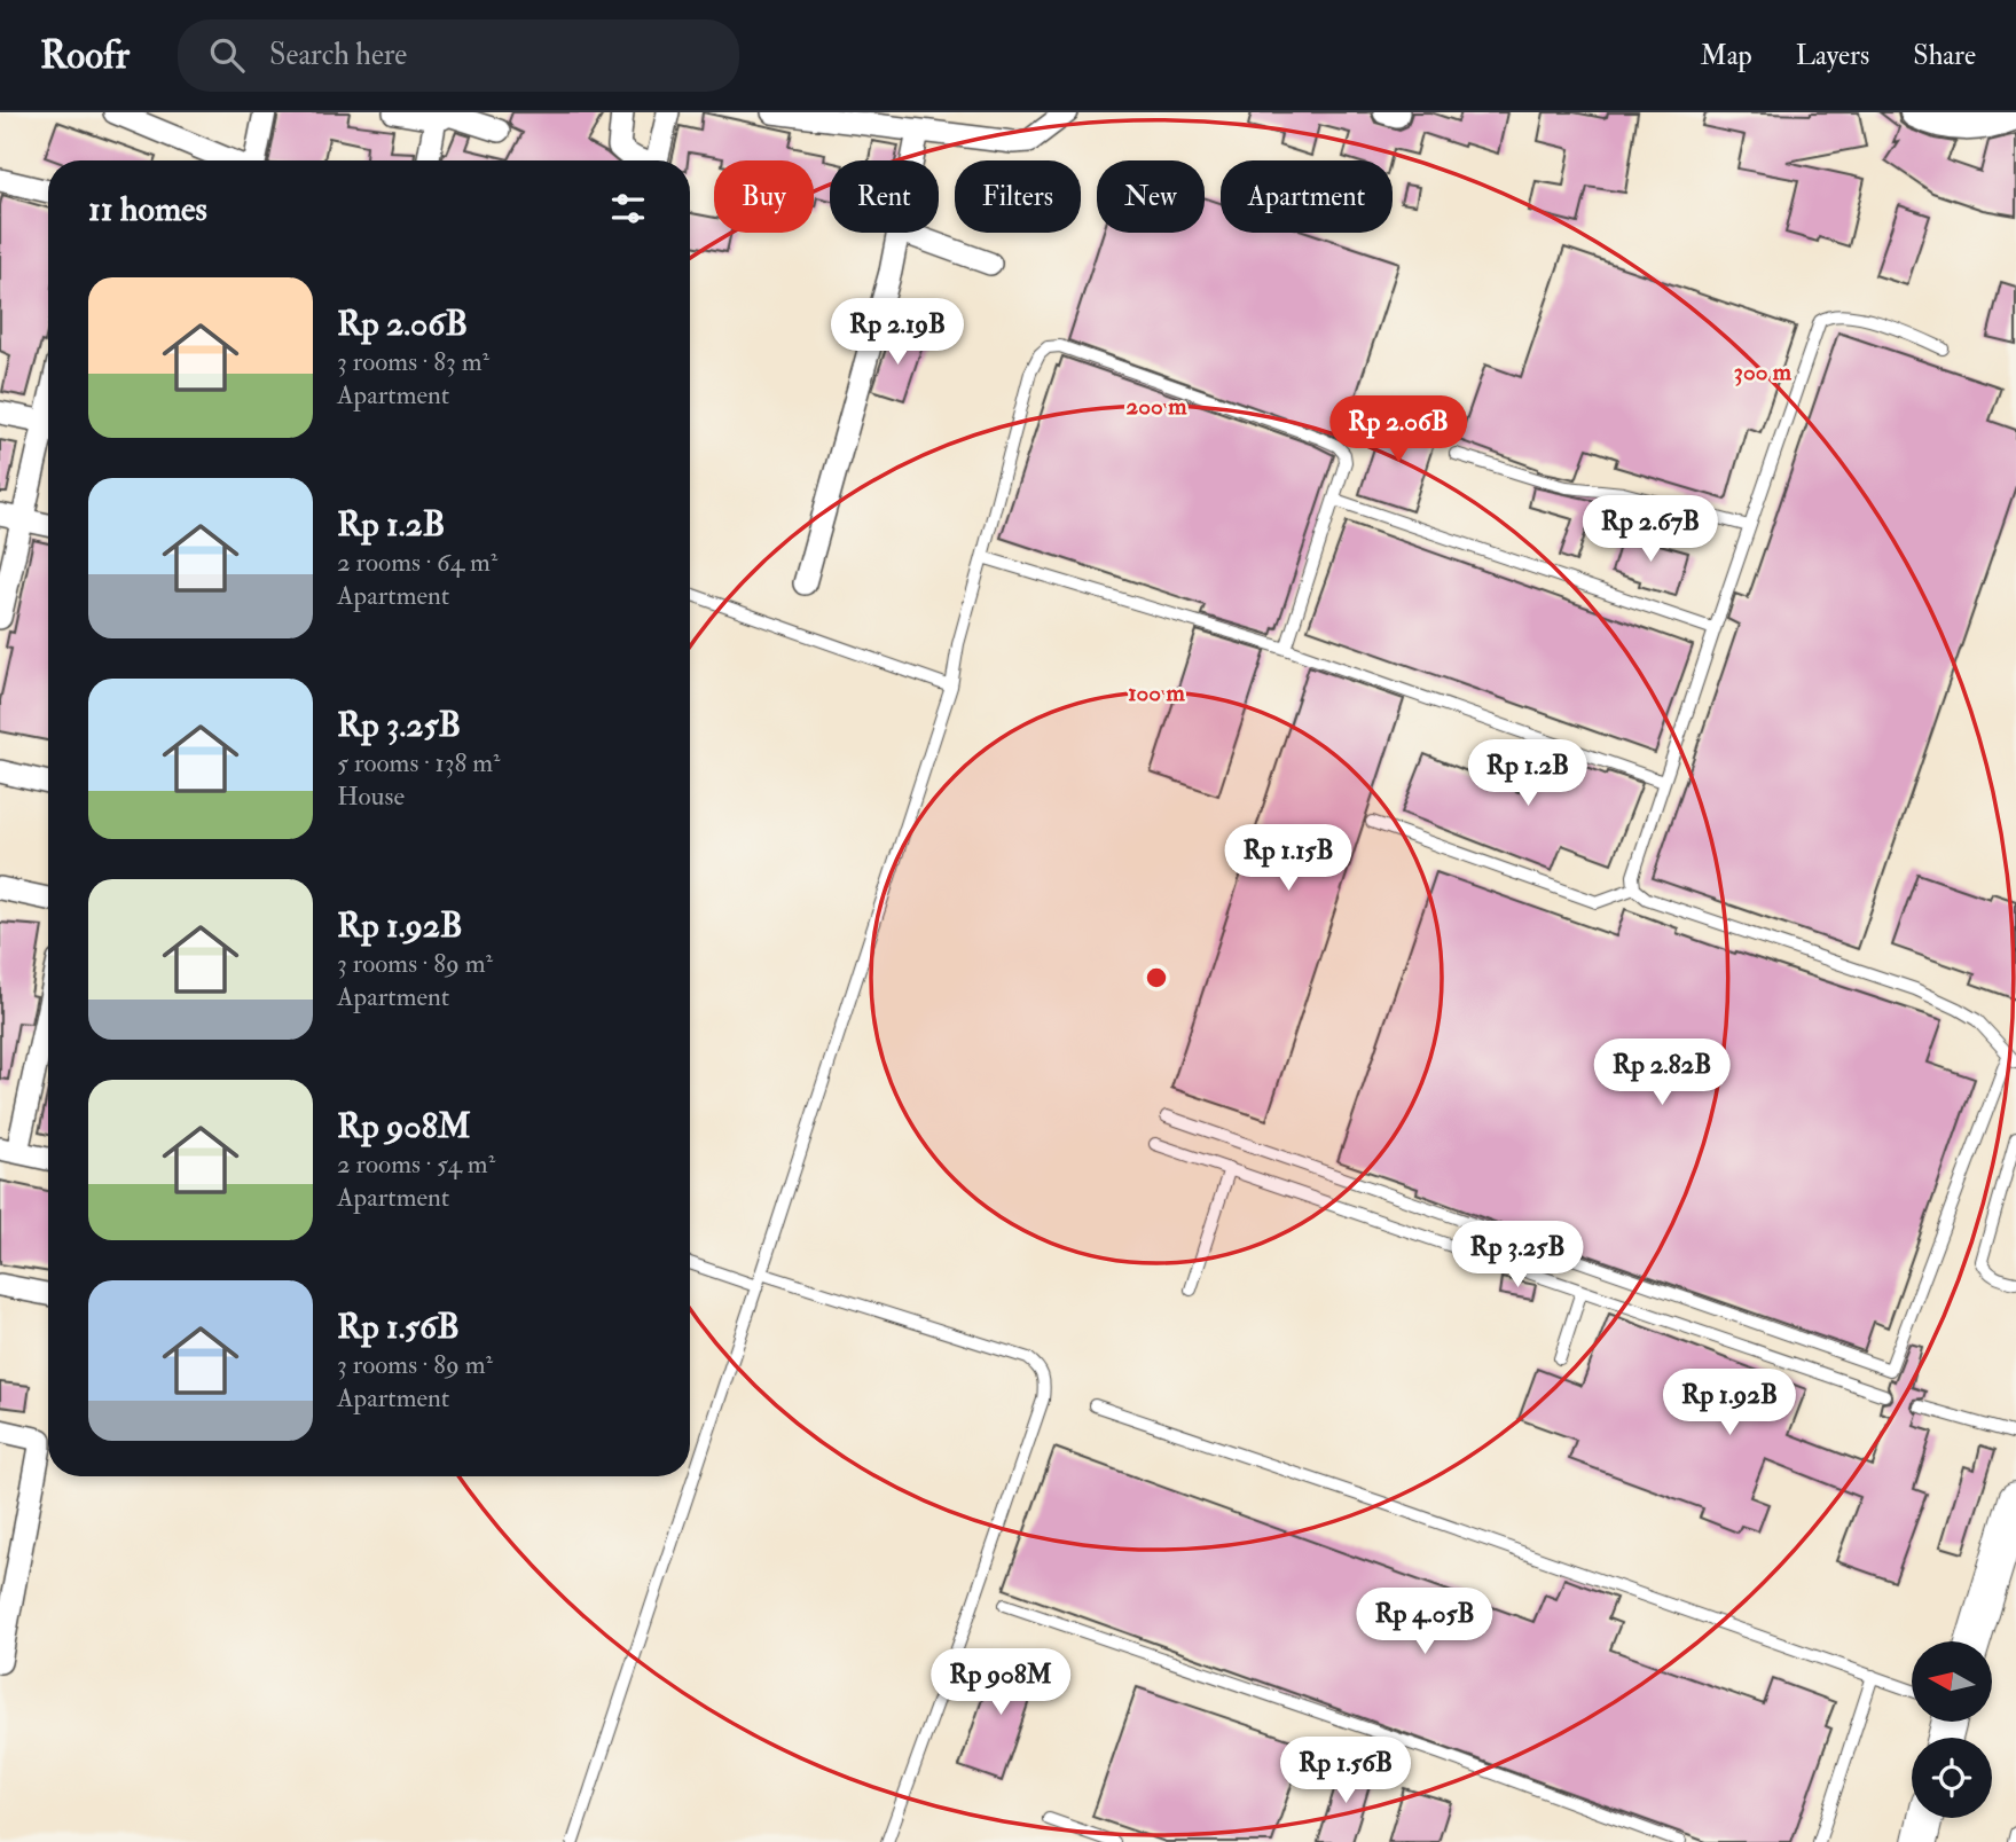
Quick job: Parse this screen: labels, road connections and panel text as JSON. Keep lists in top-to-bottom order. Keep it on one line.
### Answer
{"north":"left","page":{"header":"Roofr","search":"Search here","nav":["Map","Layers","Share"],"chip":["Buy","Rent","Filters","New","Apartment"],"heading":"11 homes","list":[{"name":"Rp 2.06B","note":"3 rooms · 83 m² · Apartment"},{"name":"Rp 1.2B","note":"2 rooms · 64 m² · Apartment"},{"name":"Rp 3.25B","note":"5 rooms · 138 m² · House"},{"name":"Rp 1.92B","note":"3 rooms · 89 m² · Apartment"},{"name":"Rp 908M","note":"2 rooms · 54 m² · Apartment"},{"name":"Rp 1.56B","note":"3 rooms · 89 m² · Apartment"}],"price":["Rp 2.19B","Rp 2.06B","Rp 2.67B","Rp 1.2B","Rp 1.15B","Rp 2.82B","Rp 3.25B","Rp 1.92B","Rp 4.05B","Rp 908M","Rp 1.56B"]},"rings":["300 m","200 m","100 m"]}
